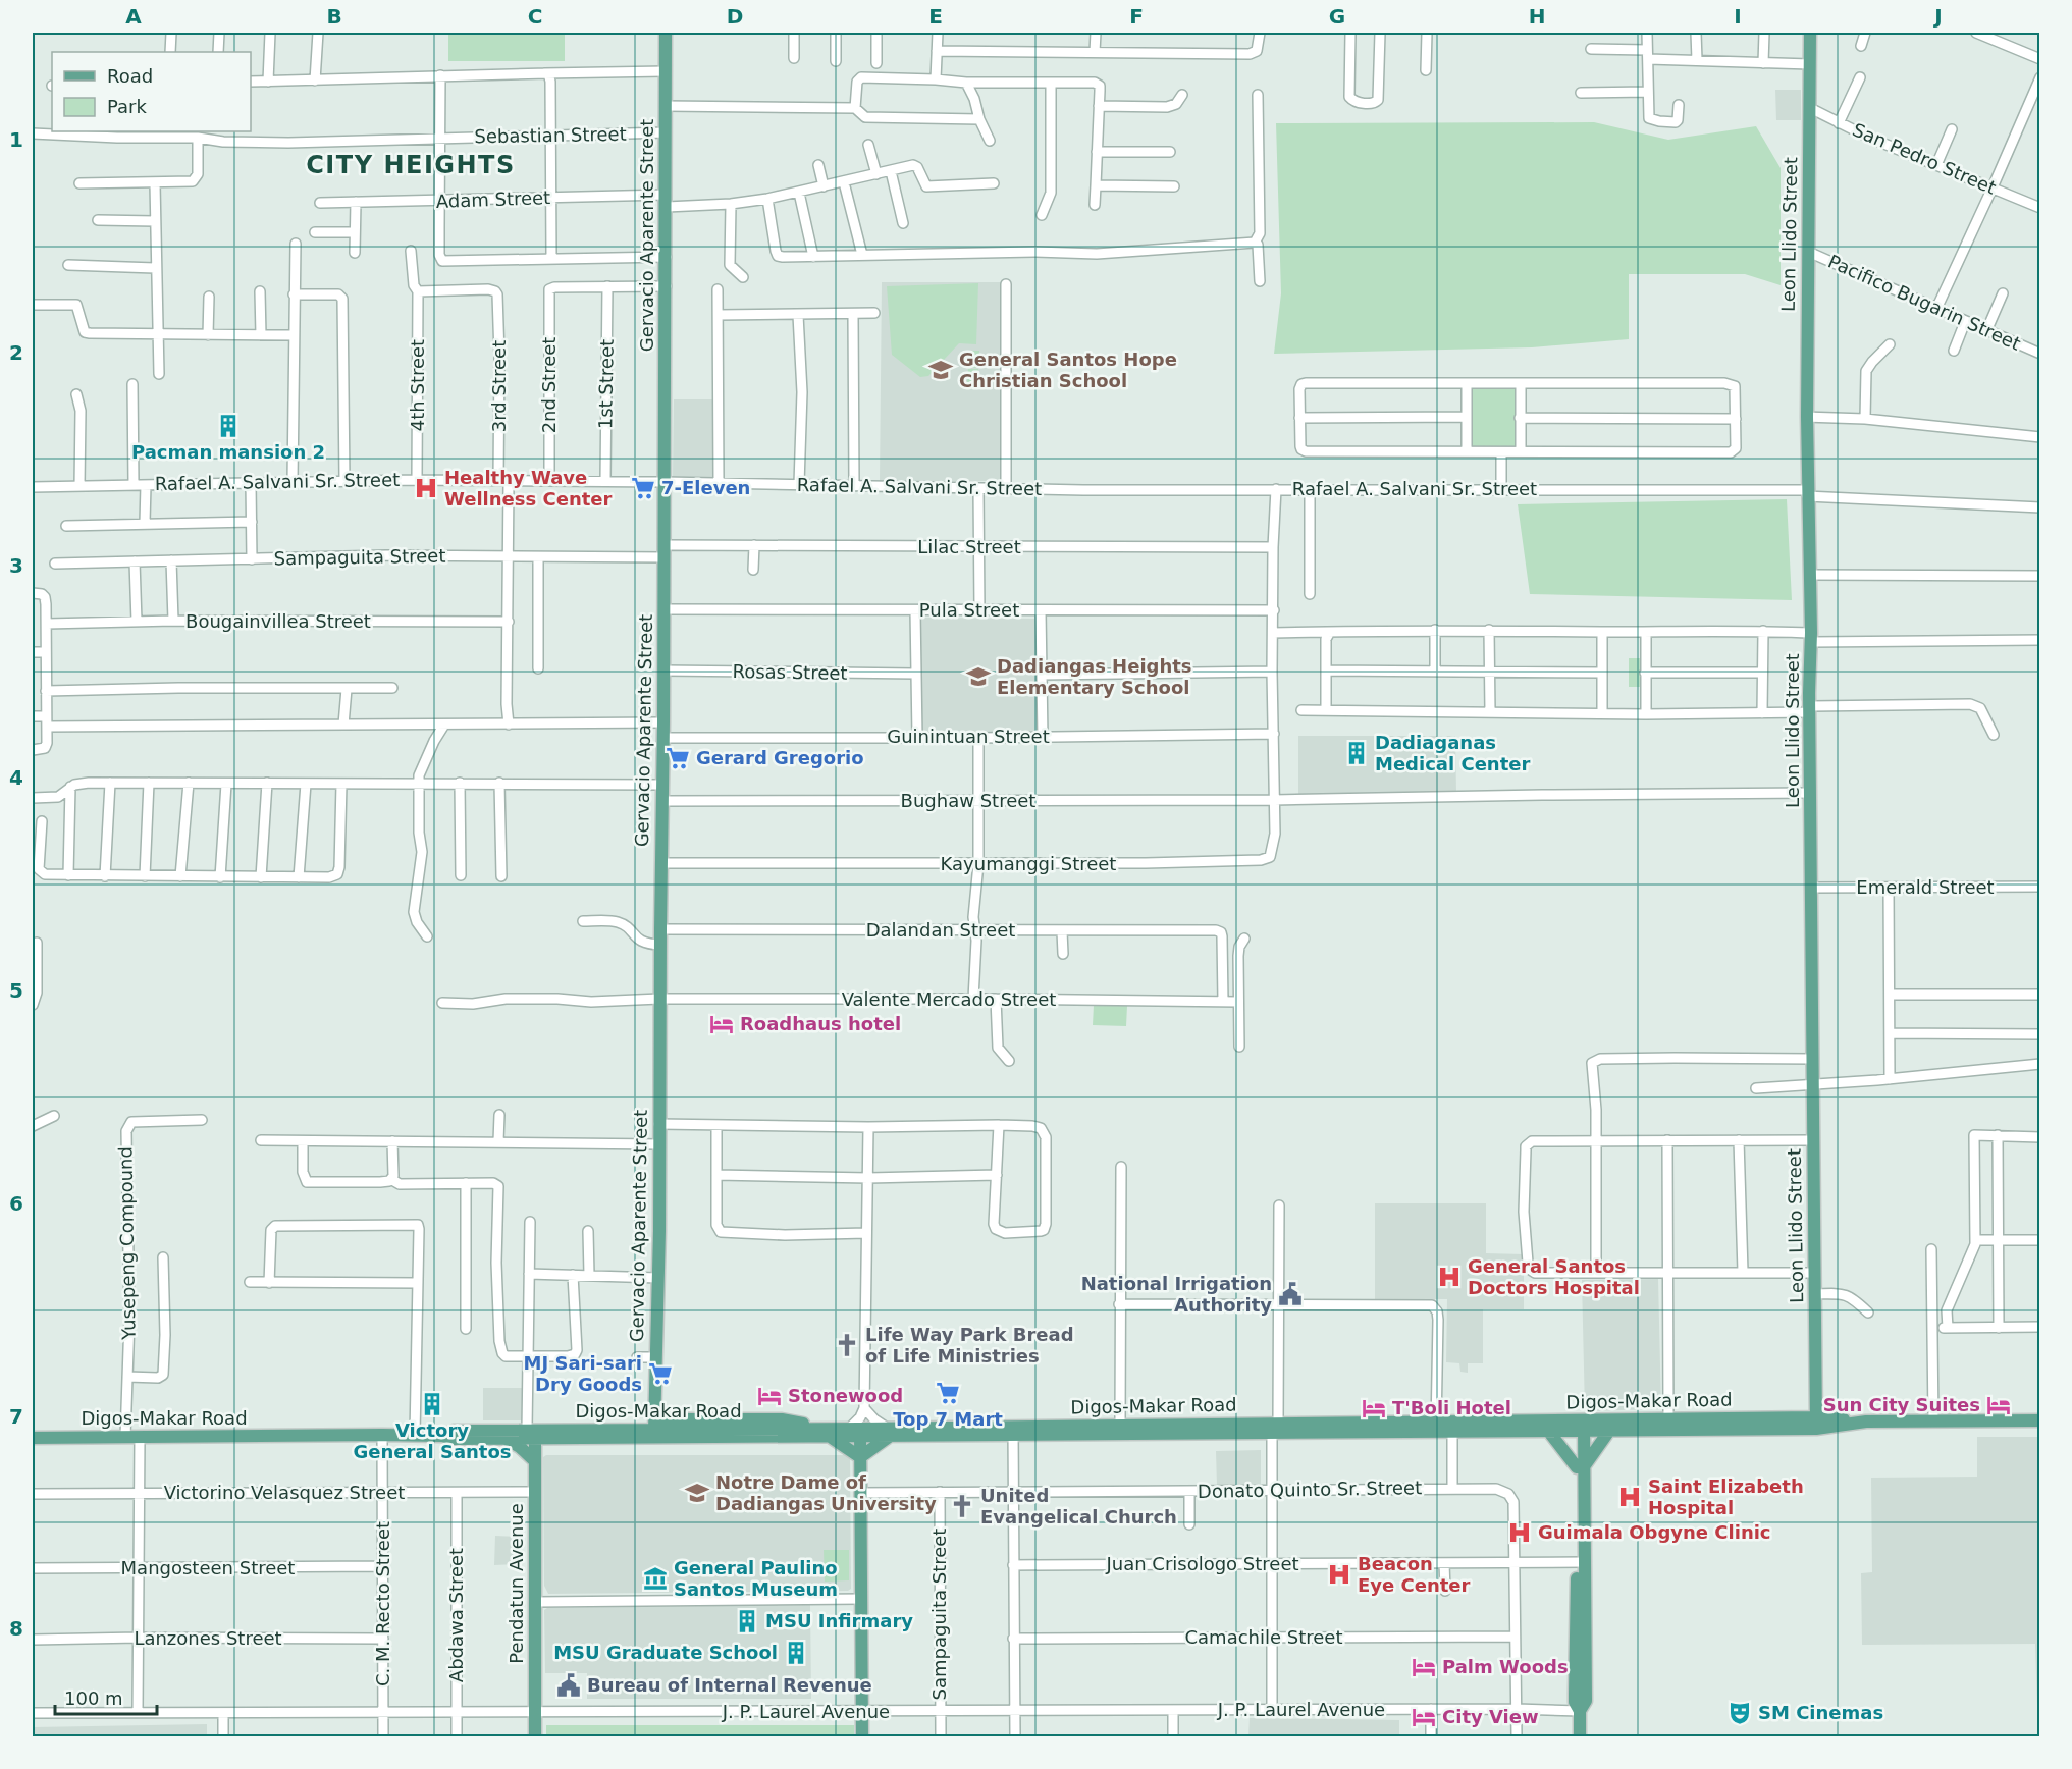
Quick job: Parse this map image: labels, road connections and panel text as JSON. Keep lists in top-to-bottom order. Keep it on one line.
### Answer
{"streets":{"main road":["Leon Llido Street","Gervacio Aparente Street","Digos-Makar Road","Pendatun Avenue"],"street":["Sebastian Street","San Pedro Street","Adam Street","Pacifico Bugarin Street","1st Street","4th Street","2nd Street","3rd Street","Rafael A. Salvani Sr. Street","Lilac Street","Sampaguita Street","Pula Street","Bougainvillea Street","Rosas Street","Guinintuan Street","Bughaw Street","Kayumanggi Street","Emerald Street","Dalandan Street","Valente Mercado Street","Yusepeng Compound","Donato Quinto Sr. Street","Victorino Velasquez Street","Juan Crisologo Street","Mangosteen Street","C. M. Recto Street","Abdawa Street","Camachile Street","Lanzones Street","J. P. Laurel Avenue"]},"crossings":[["Sebastian Street","Gervacio Aparente Street"],["San Pedro Street","Leon Llido Street"],["Adam Street","Gervacio Aparente Street"],["Leon Llido Street","Pacifico Bugarin Street"],["Leon Llido Street","Rafael A. Salvani Sr. Street"],["Leon Llido Street","Bughaw Street"],["Leon Llido Street","Emerald Street"],["Leon Llido Street","Digos-Makar Road"],["Gervacio Aparente Street","Rafael A. Salvani Sr. Street"],["Gervacio Aparente Street","Lilac Street"],["Gervacio Aparente Street","Sampaguita Street"],["Gervacio Aparente Street","Pula Street"],["Gervacio Aparente Street","Rosas Street"],["Gervacio Aparente Street","Guinintuan Street"],["Gervacio Aparente Street","Bughaw Street"],["Gervacio Aparente Street","Kayumanggi Street"],["Gervacio Aparente Street","Dalandan Street"],["Gervacio Aparente Street","Valente Mercado Street"],["Gervacio Aparente Street","Digos-Makar Road"],["1st Street","2nd Street"],["1st Street","Rafael A. Salvani Sr. Street"],["4th Street","3rd Street"],["4th Street","Rafael A. Salvani Sr. Street"],["2nd Street","Rafael A. Salvani Sr. Street"],["3rd Street","Rafael A. Salvani Sr. Street"],["3rd Street","Sampaguita Street"],["3rd Street","Bougainvillea Street"],["Rafael A. Salvani Sr. Street","Kayumanggi Street"],["Lilac Street","Sampaguita Street"],["Lilac Street","Kayumanggi Street"],["Sampaguita Street","Donato Quinto Sr. Street"],["Sampaguita Street","J. P. Laurel Avenue"],["Pula Street","Kayumanggi Street"],["Guinintuan Street","Kayumanggi Street"],["Bughaw Street","Kayumanggi Street"],["Dalandan Street","Valente Mercado Street"],["Yusepeng Compound","Digos-Makar Road"],["Digos-Makar Road","Pendatun Avenue"],["Digos-Makar Road","C. M. Recto Street"],["Donato Quinto Sr. Street","Juan Crisologo Street"],["Victorino Velasquez Street","Pendatun Avenue"],["Victorino Velasquez Street","C. M. Recto Street"],["Victorino Velasquez Street","Abdawa Street"],["Mangosteen Street","C. M. Recto Street"],["Pendatun Avenue","J. P. Laurel Avenue"],["C. M. Recto Street","Lanzones Street"],["C. M. Recto Street","J. P. Laurel Avenue"],["Abdawa Street","J. P. Laurel Avenue"]],"districts":["CITY HEIGHTS"],"places":{"school or university":["General Santos Hope Christian School","Dadiangas Heights Elementary School","Notre Dame of Dadiangas University"],"building":["Pacman mansion 2","Dadiaganas Medical Center","Victory General Santos","MSU Infirmary","MSU Graduate School"],"hospital":["Healthy Wave Wellness Center","General Santos Doctors Hospital","Saint Elizabeth Hospital","Guimala Obgyne Clinic","Beacon Eye Center"],"supermarket":["7-Eleven","Gerard Gregorio","MJ Sari-sari Dry Goods","Top 7 Mart"],"hotel":["Roadhaus hotel","Stonewood","Sun City Suites","T'Boli Hotel","Palm Woods","City View"],"public building":["National Irrigation Authority","Bureau of Internal Revenue"],"church":["Life Way Park Bread of Life Ministries","United Evangelical Church"],"museum":["General Paulino Santos Museum"],"theatre":["SM Cinemas"]},"legend":["Road","Park"],"scale_bar":"100 m","grid":{"columns":["A","B","C","D","E","F","G","H","I","J"],"rows":["1","2","3","4","5","6","7","8"]}}
